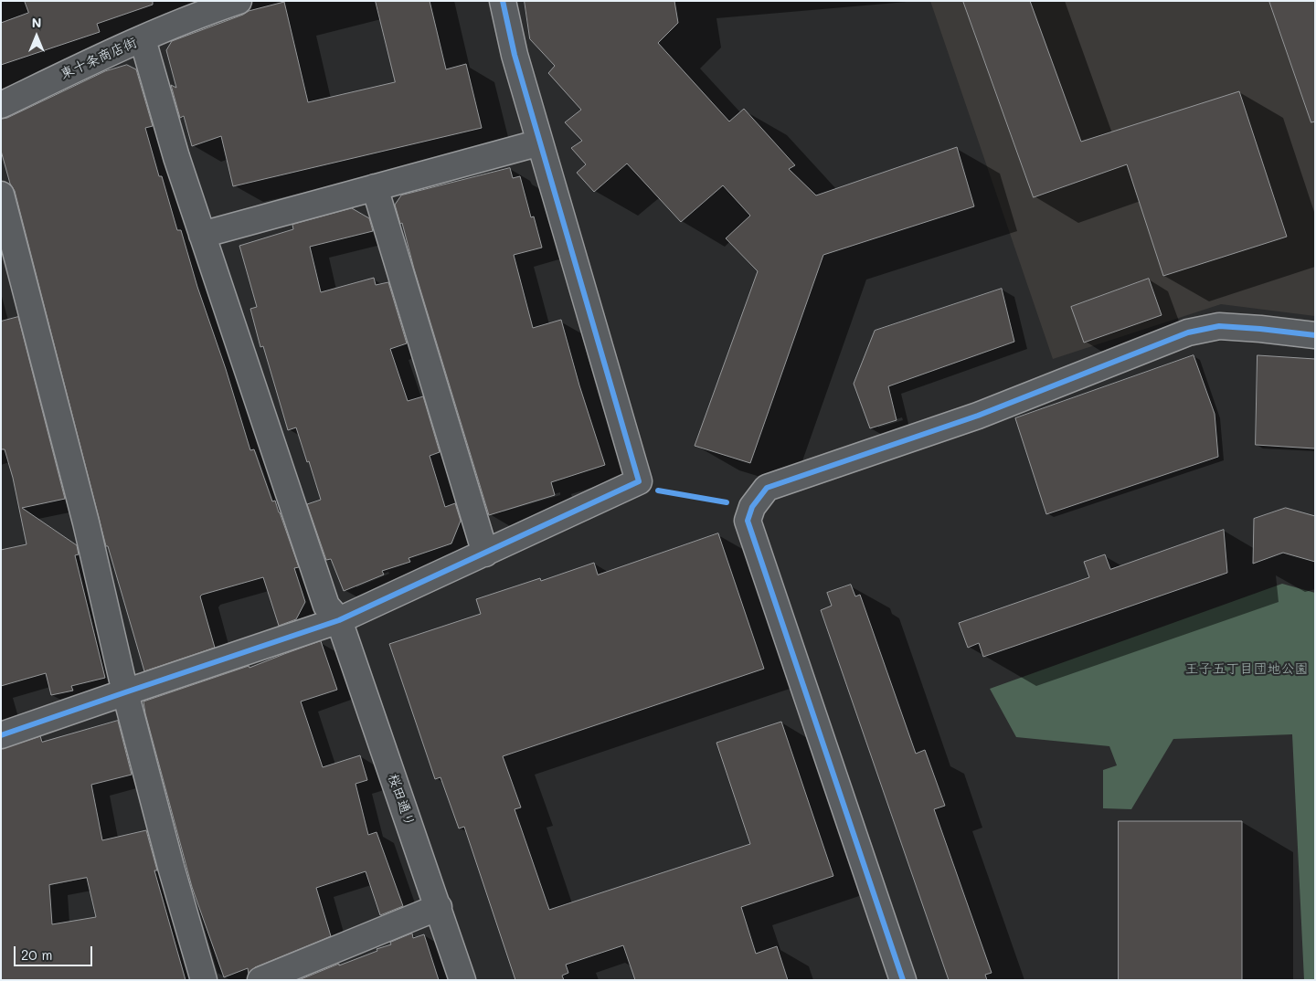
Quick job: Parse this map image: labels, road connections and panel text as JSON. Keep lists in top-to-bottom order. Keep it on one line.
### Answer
{"streets":{"street":["東十条商店街","桜田通り"]},"crossings":[["東十条商店街","桜田通り"]],"parks":["王子五丁目団地公園"],"scale_bar":"20 m","north":"top"}
